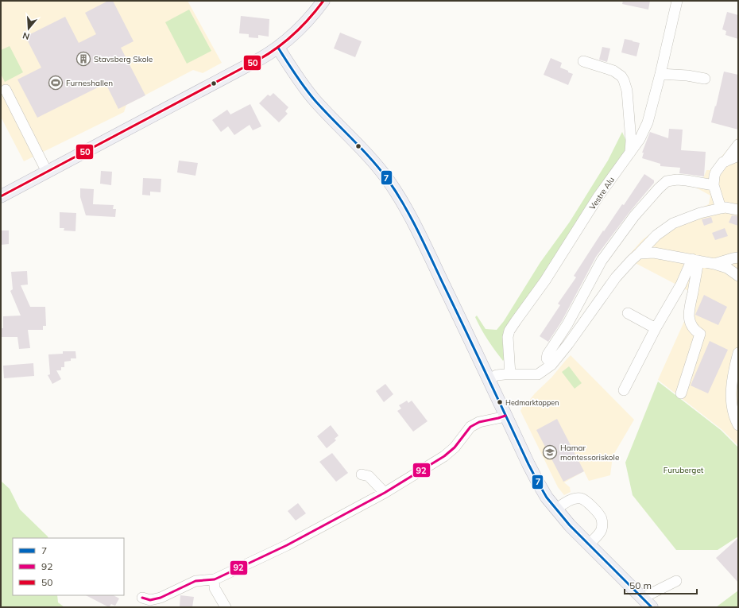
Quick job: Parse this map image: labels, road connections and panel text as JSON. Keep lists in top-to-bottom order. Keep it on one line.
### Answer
{"streets":{"street":["Vestre Alu"]},"parks":["Furuberget"],"places":{"building":["Stavsberg Skole"],"sports":["Furneshallen"],"other":["Hedmarktoppen"],"school or university":["Hamar montessoriskole"]},"lines":["transit line 50","transit line 7","transit line 92"],"legend":["7","92","50"],"scale_bar":"50 m","north":"bottom"}
